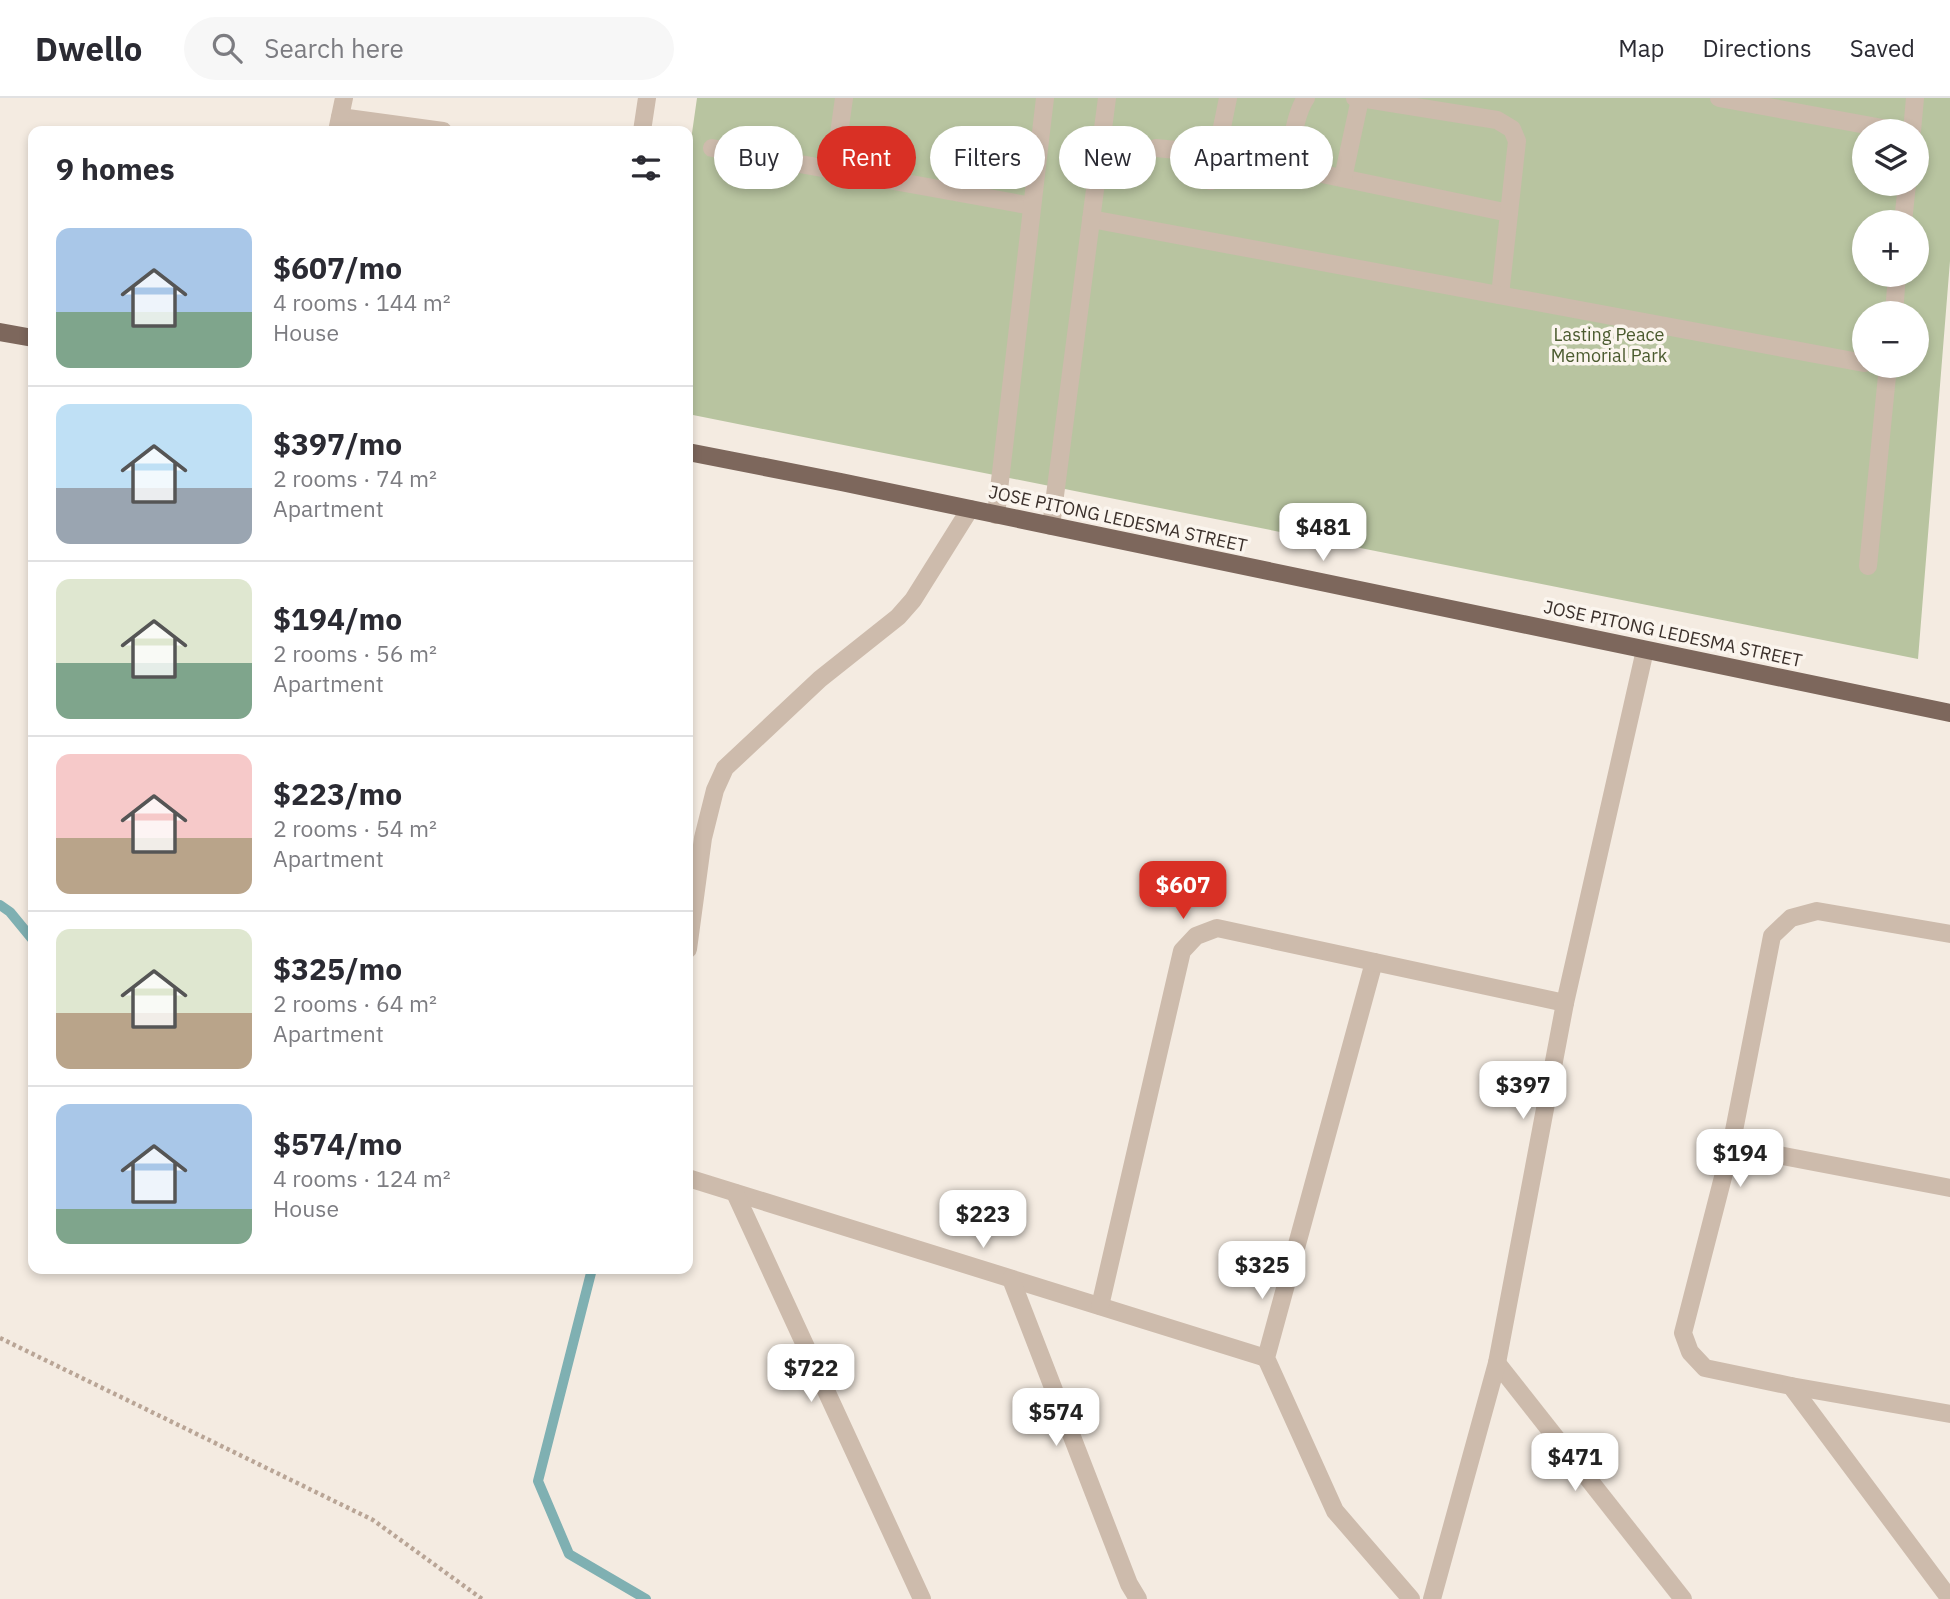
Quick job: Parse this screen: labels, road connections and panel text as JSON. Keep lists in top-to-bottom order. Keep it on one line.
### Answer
{"streets":{"main road":["JOSE PITONG LEDESMA STREET"]},"parks":["Lasting Peace Memorial Park"],"page":{"header":"Dwello","search":"Search here","nav":["Map","Directions","Saved"],"map_buttons":["+","−"],"chip":["Buy","Rent","Filters","New","Apartment"],"heading":"9 homes","list":[{"name":"$607/mo","note":"4 rooms · 144 m² · House"},{"name":"$397/mo","note":"2 rooms · 74 m² · Apartment"},{"name":"$194/mo","note":"2 rooms · 56 m² · Apartment"},{"name":"$223/mo","note":"2 rooms · 54 m² · Apartment"},{"name":"$325/mo","note":"2 rooms · 64 m² · Apartment"},{"name":"$574/mo","note":"4 rooms · 124 m² · House"}],"price":["$481","$607","$397","$194","$223","$325","$722","$574","$471"]}}
